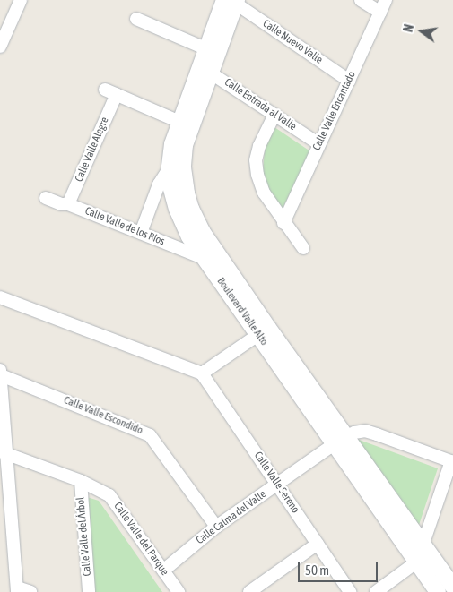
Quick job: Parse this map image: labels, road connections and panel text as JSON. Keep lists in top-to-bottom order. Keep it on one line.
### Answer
{"streets":{"street":["Calle Nuevo Valle","Calle Entrada al Valle","Calle Valle Encantado","Calle Valle Alegre","Calle Valle de los Ríos","Boulevard Valle Alto","Calle Valle Escondido","Calle Valle Sereno","Calle Calma del Valle","Calle Valle del Árbol","Calle Valle del Parque"]},"crossings":[["Calle Nuevo Valle","Calle Valle Encantado"],["Calle Nuevo Valle","Boulevard Valle Alto"],["Calle Entrada al Valle","Calle Valle Encantado"],["Calle Entrada al Valle","Boulevard Valle Alto"],["Calle Valle Alegre","Calle Valle de los Ríos"],["Calle Valle Alegre","Boulevard Valle Alto"],["Calle Valle de los Ríos","Boulevard Valle Alto"],["Boulevard Valle Alto","Calle Calma del Valle"],["Calle Valle Escondido","Calle Calma del Valle"],["Calle Valle Sereno","Calle Calma del Valle"],["Calle Calma del Valle","Calle Valle del Parque"],["Calle Valle del Árbol","Calle Valle del Parque"]],"scale_bar":"50 m","north":"left"}
